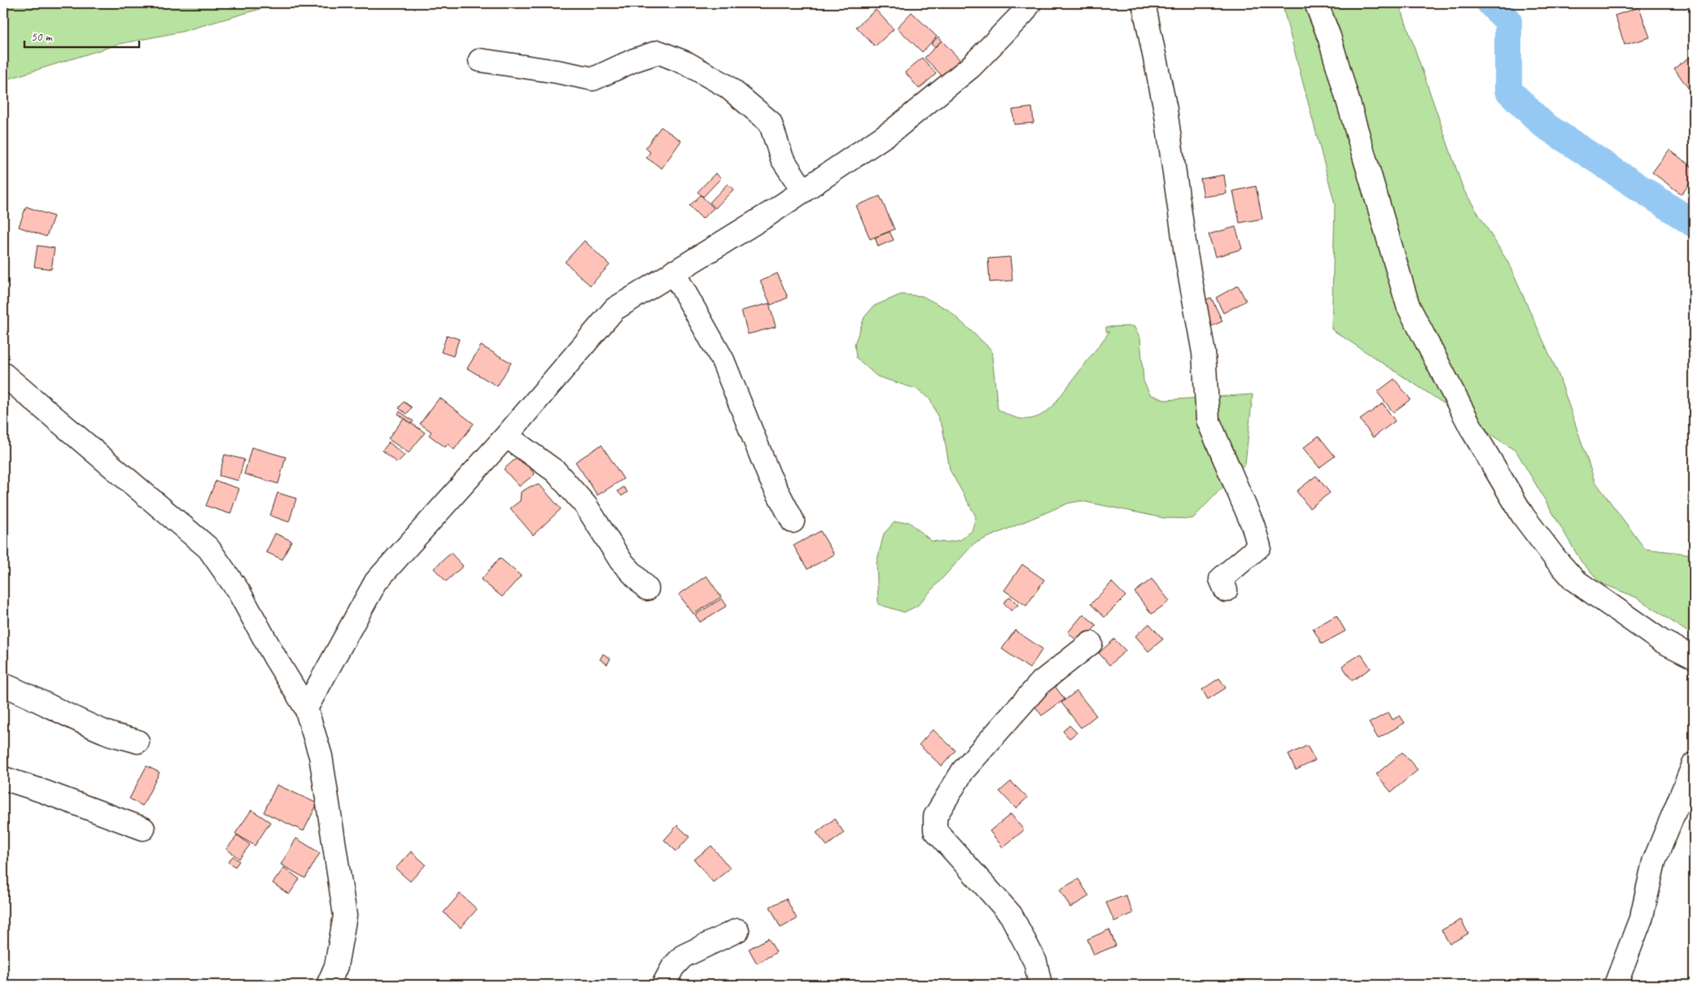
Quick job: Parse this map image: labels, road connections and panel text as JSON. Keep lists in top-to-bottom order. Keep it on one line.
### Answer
{"scale_bar":"50 m"}
